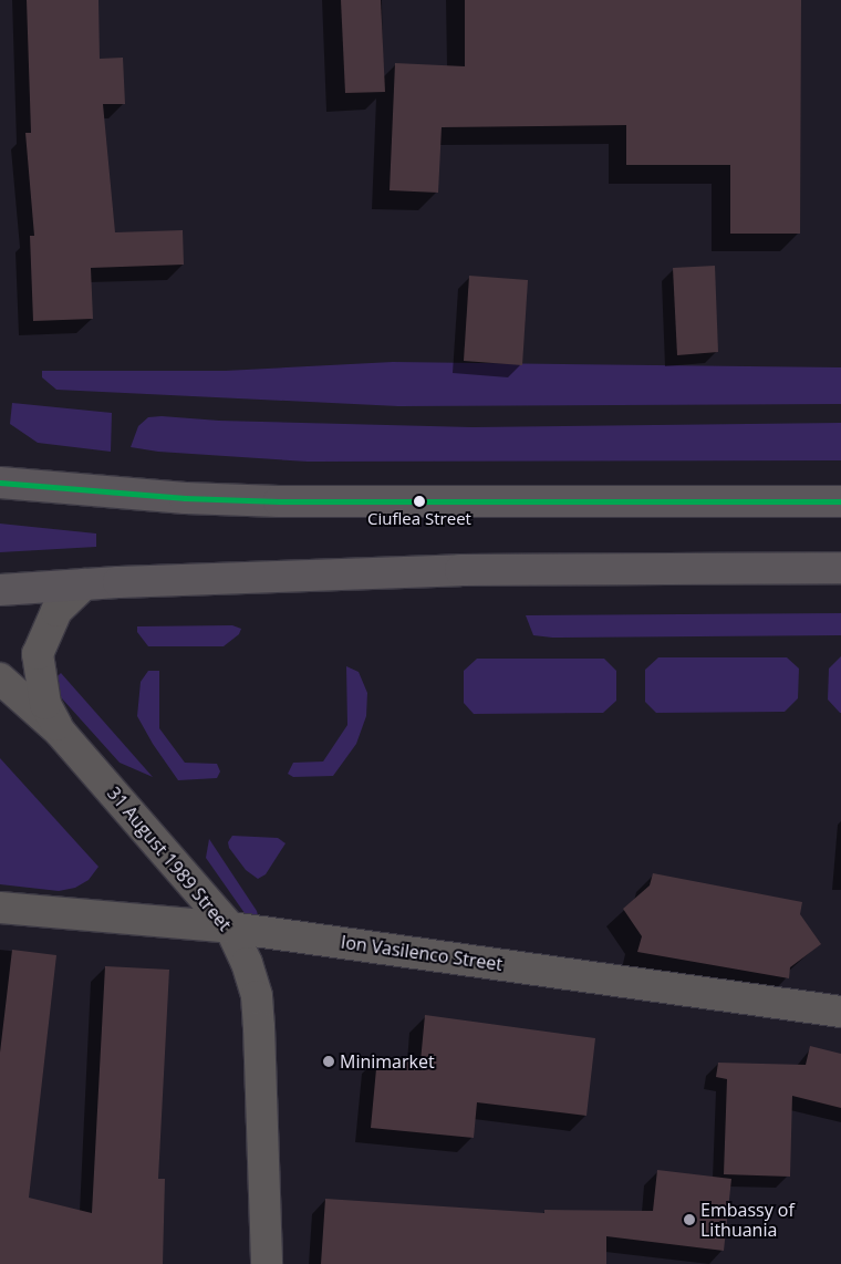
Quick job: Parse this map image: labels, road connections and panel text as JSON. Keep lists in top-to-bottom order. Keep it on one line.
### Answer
{"streets":{"street":["31 August 1989 Street","Ion Vasilenco Street"]},"crossings":[["31 August 1989 Street","Ion Vasilenco Street"]],"places":["Ciuflea Street","Minimarket","Embassy of Lithuania"]}
